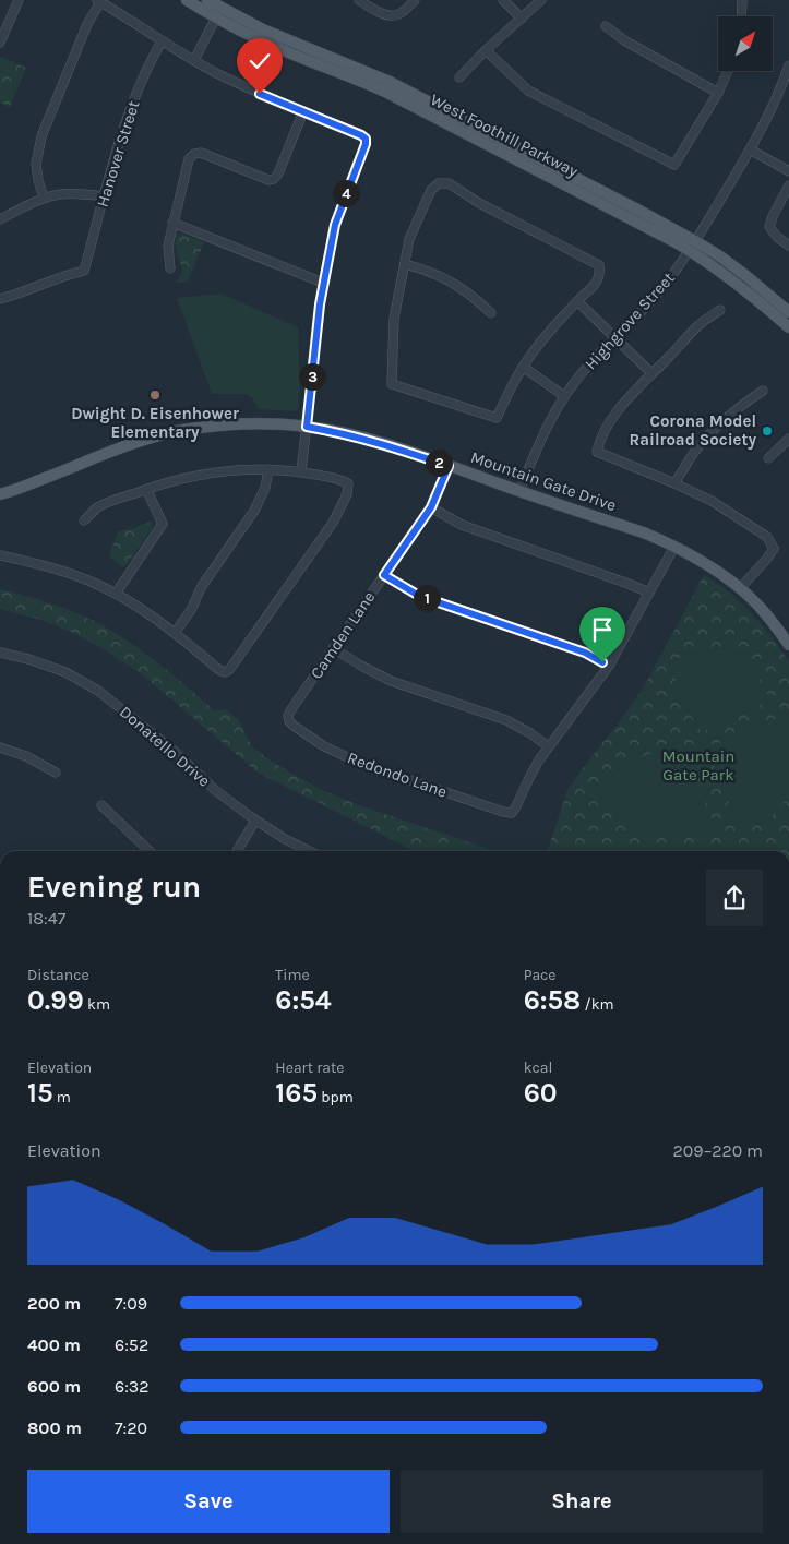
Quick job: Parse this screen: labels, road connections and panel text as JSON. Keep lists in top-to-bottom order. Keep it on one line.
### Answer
{"streets":{"main road":["West Foothill Parkway","Mountain Gate Drive"],"street":["Hanover Street","Highgrove Street","Camden Lane","Donatello Drive","Redondo Lane"]},"crossings":[["West Foothill Parkway","Highgrove Street"],["Highgrove Street","Mountain Gate Drive"],["Mountain Gate Drive","Camden Lane"],["Camden Lane","Redondo Lane"]],"parks":["Mountain Gate Park"],"places":["Dwight D. Eisenhower Elementary","Corona Model Railroad Society"],"north":"top right","page":{"pins":["4","3","2","1"],"heading":["Evening run","18:47"],"stats":[["Distance","0.99 km"],["Time","6:54"],["Pace","6:58 /km"],["Elevation","15 m"],["Heart rate","165 bpm"],["kcal","60"]],"chart":["Elevation","209–220 m"],"list":[{"name":"200 m","note":"7:09"},{"name":"400 m","note":"6:52"},{"name":"600 m","note":"6:32"},{"name":"800 m","note":"7:20"}],"buttons":["Save","Share"]}}
